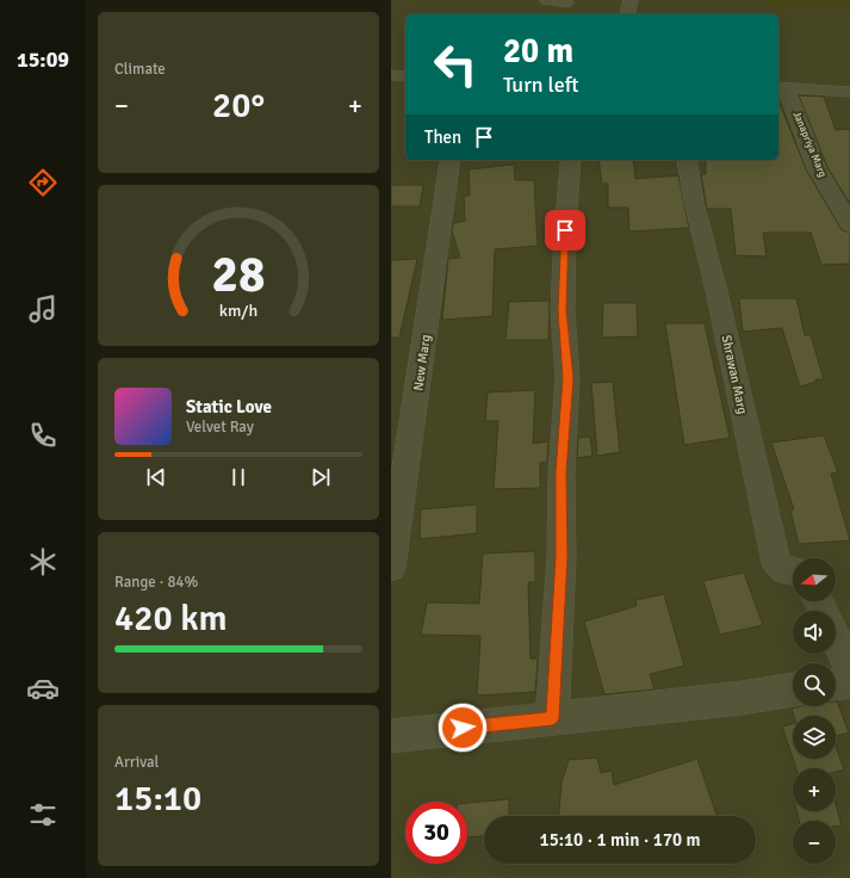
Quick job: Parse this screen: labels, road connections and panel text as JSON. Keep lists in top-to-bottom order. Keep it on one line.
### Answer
{"streets":{"street":["Janapriya Marg","New Marg","Shrawan Marg"]},"north":"left","page":{"tabs":"15:09","tile":["Climate",["Range · 84%","420 km"],["Arrival","15:10"]],"turn":["20 m","Turn left"],"heat":["−","20°","+"],"then":"Then","song":["Static Love","Velvet Ray"],"map_buttons":["+","−"],"limit":"30","trip":"15:10 · 1 min · 170 m","gauge":["28","km/h"]}}
